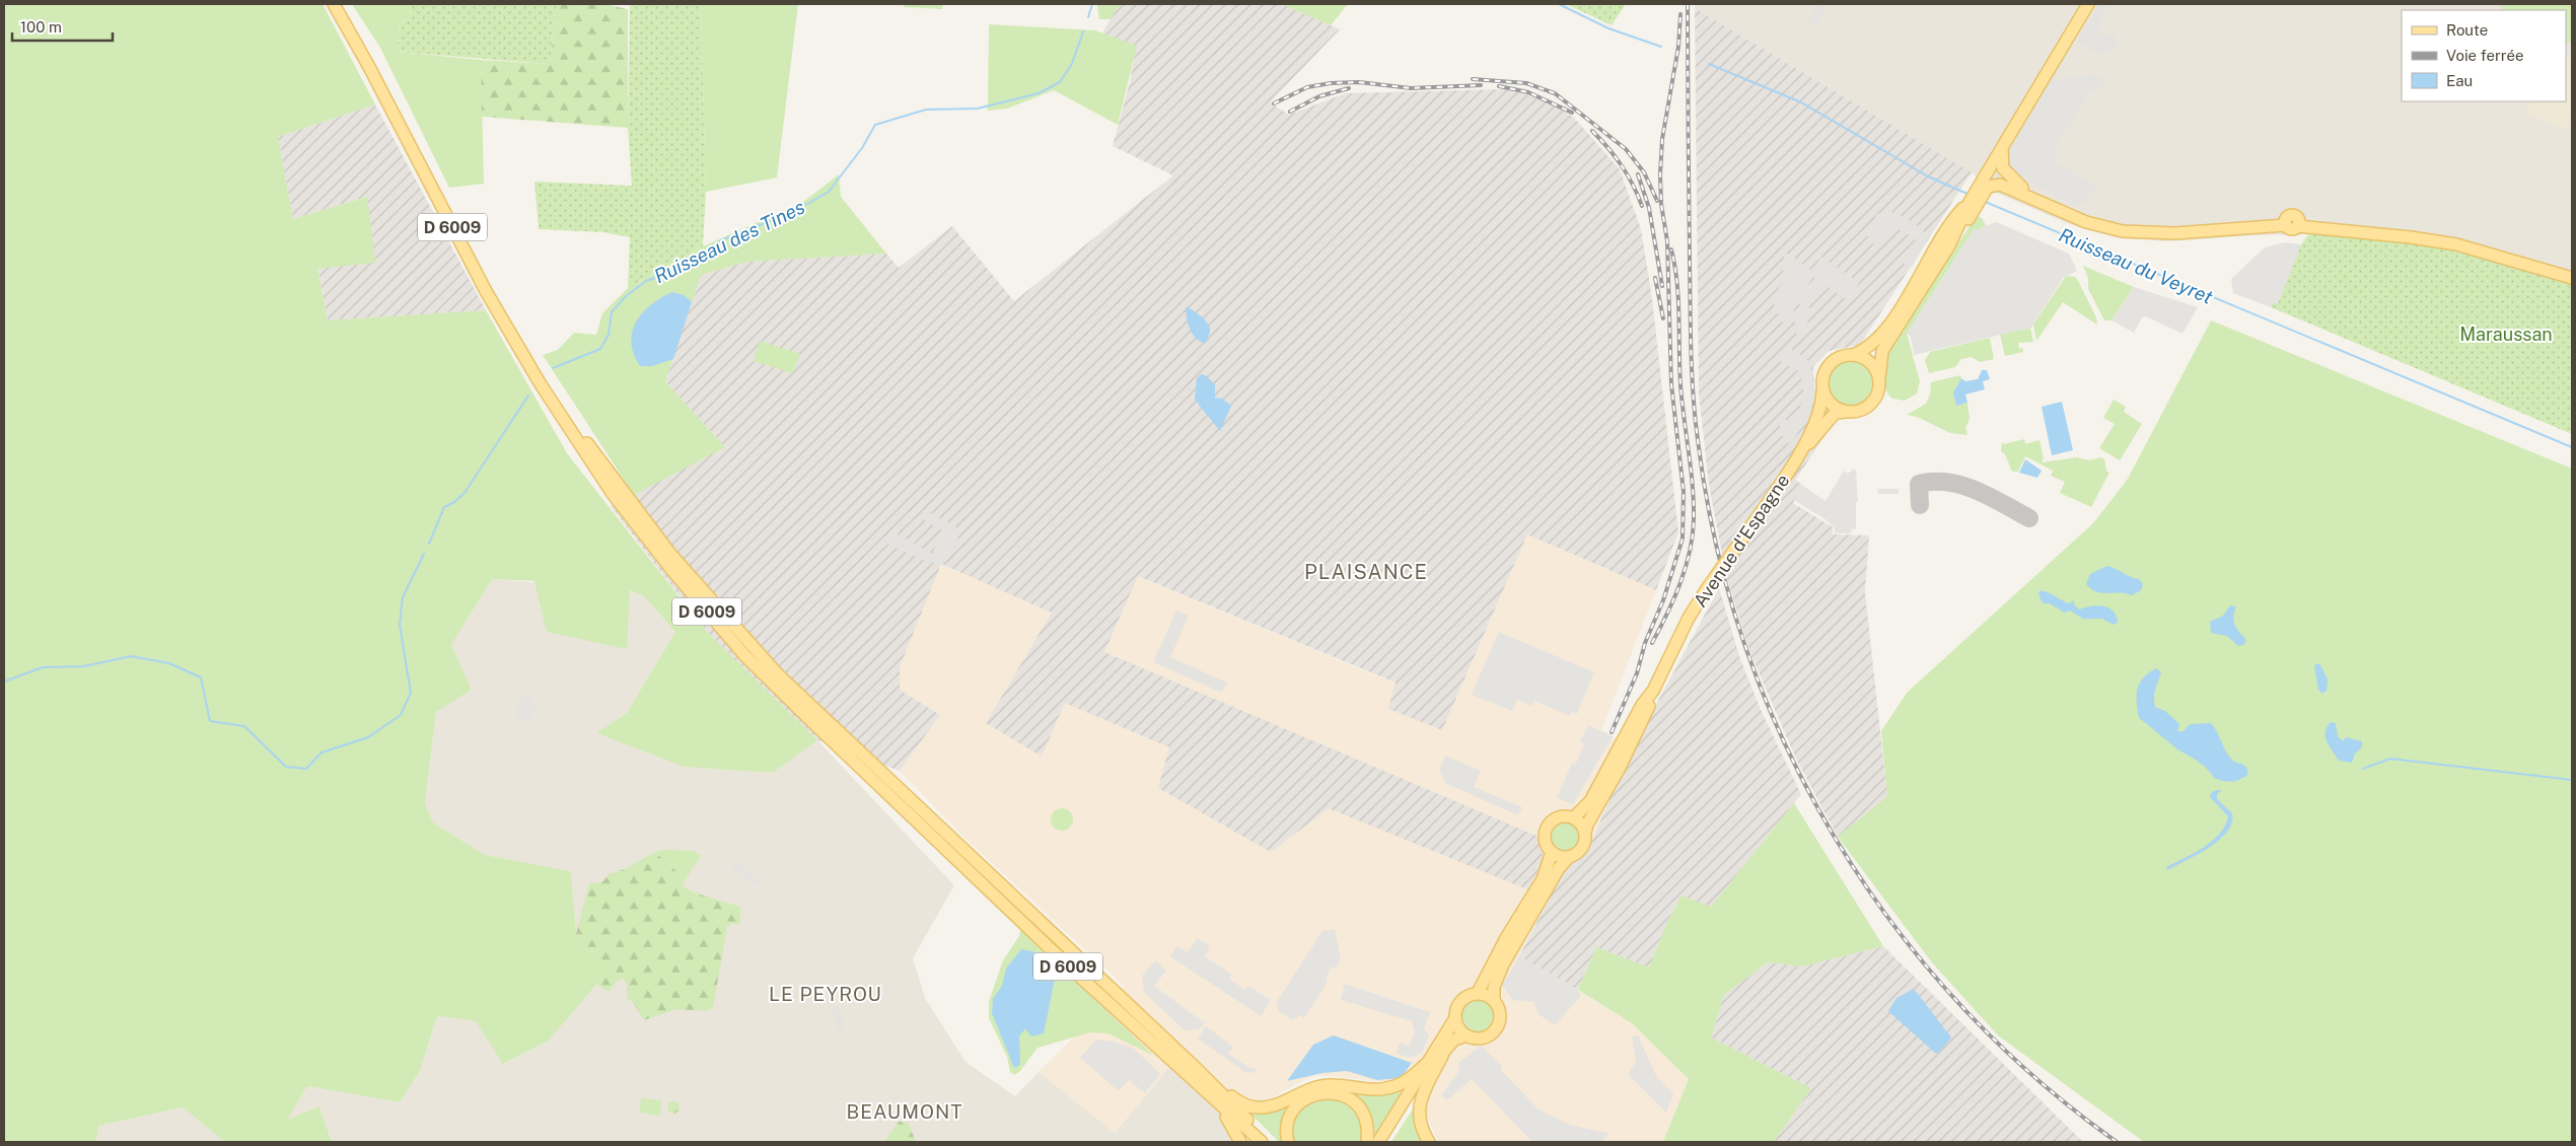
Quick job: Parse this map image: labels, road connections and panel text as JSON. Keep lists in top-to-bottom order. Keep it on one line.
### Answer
{"streets":{"main road":["D 6009","Avenue d'Espagne"]},"districts":["PLAISANCE","LE PEYROU","BEAUMONT"],"water":["Ruisseau des Tines","Ruisseau du Veyret"],"parks":["Maraussan"],"legend":["Route","Voie ferrée","Eau"],"scale_bar":"100 m"}
